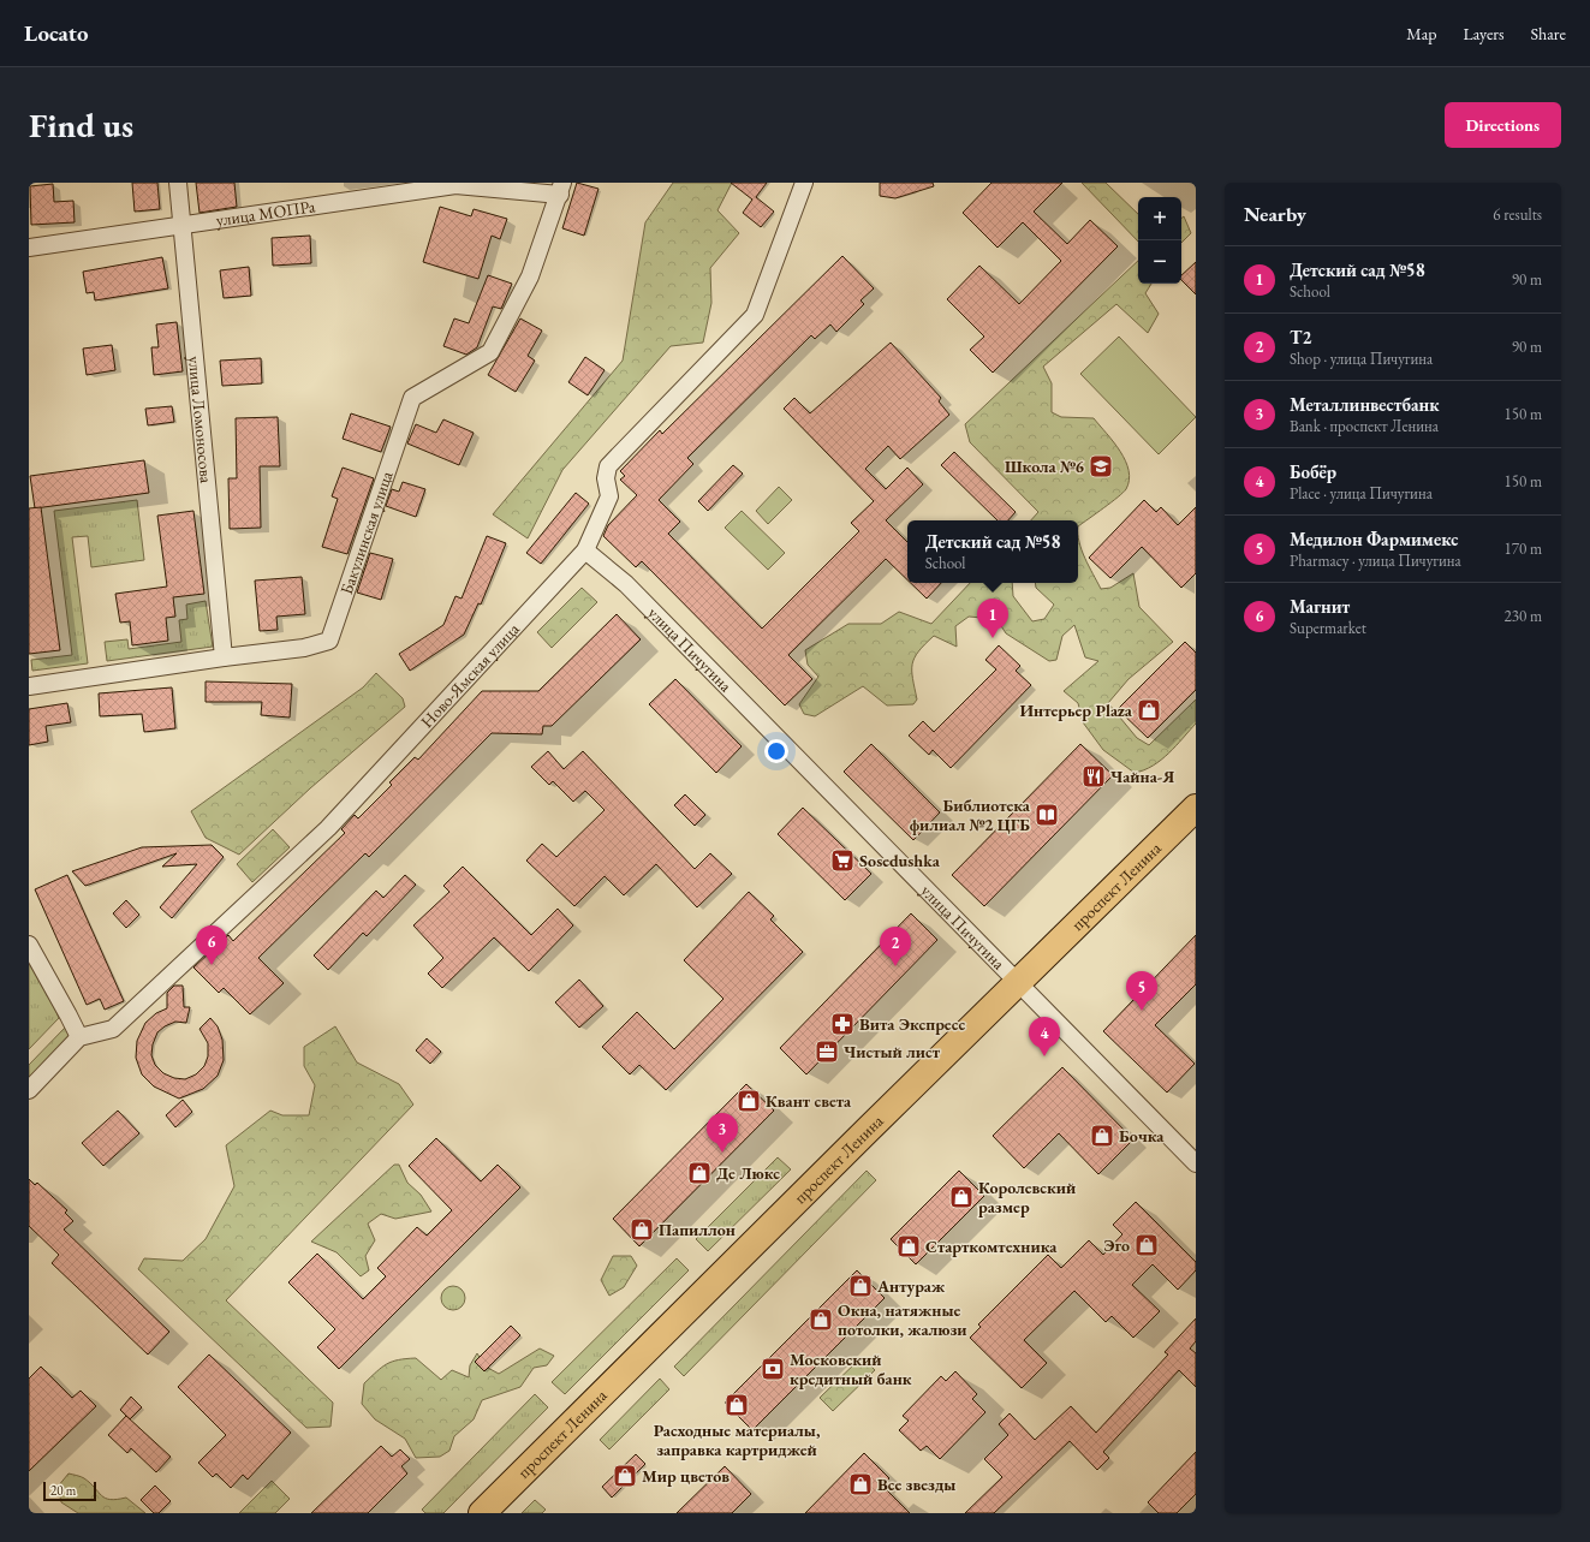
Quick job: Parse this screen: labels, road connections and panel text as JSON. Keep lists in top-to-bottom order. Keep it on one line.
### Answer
{"streets":{"main road":["проспект Ленина"],"street":["улица МОПРа","улица Ломоносова","Бакулинская улица","улица Пичугина","Ново-Ямская улица"]},"crossings":[["улица МОПРа","улица Ломоносова"],["улица МОПРа","Бакулинская улица"],["улица Ломоносова","Бакулинская улица"],["улица Пичугина","Ново-Ямская улица"],["улица Пичугина","проспект Ленина"]],"places":{"school or university":["Школа №6"],"shop":["Интерьер Plaza","Квант света","Бочка","Де Люкс","Королевский размер","Папиллон","Эго","Старткомтехника","Антураж","Окна, натяжные потолки, жалюзи","Расходные материалы, заправка картриджей","Мир цветов","Все звезды"],"restaurant":["Чайна-Я"],"library":["Библиотека филиал №2 ЦГБ"],"supermarket":["Sosedushka"],"pharmacy":["Вита Экспресс"],"office":["Чистый лист"],"bank":["Московский кредитный банк"]},"scale_bar":"20 m","page":{"header":"Locato","nav":["Map","Layers","Share"],"buttons":"Directions","title":"Find us","heading":["Nearby","6 results"],"map_buttons":["+","−"],"list":[{"mark":"1","name":"Детский сад №58","note":"School","value":"90 m"},{"mark":"2","name":"T2","note":"Shop · улица Пичугина","value":"90 m"},{"mark":"3","name":"Металлинвестбанк","note":"Bank · проспект Ленина","value":"150 m"},{"mark":"4","name":"Бобёр","note":"Place · улица Пичугина","value":"150 m"},{"mark":"5","name":"Медилон Фармимекс","note":"Pharmacy · улица Пичугина","value":"170 m"},{"mark":"6","name":"Магнит","note":"Supermarket","value":"230 m"}],"popup":["Детский сад №58","School"],"pins":["1","6","2","5","4","3"],"scale":"20 m"}}
